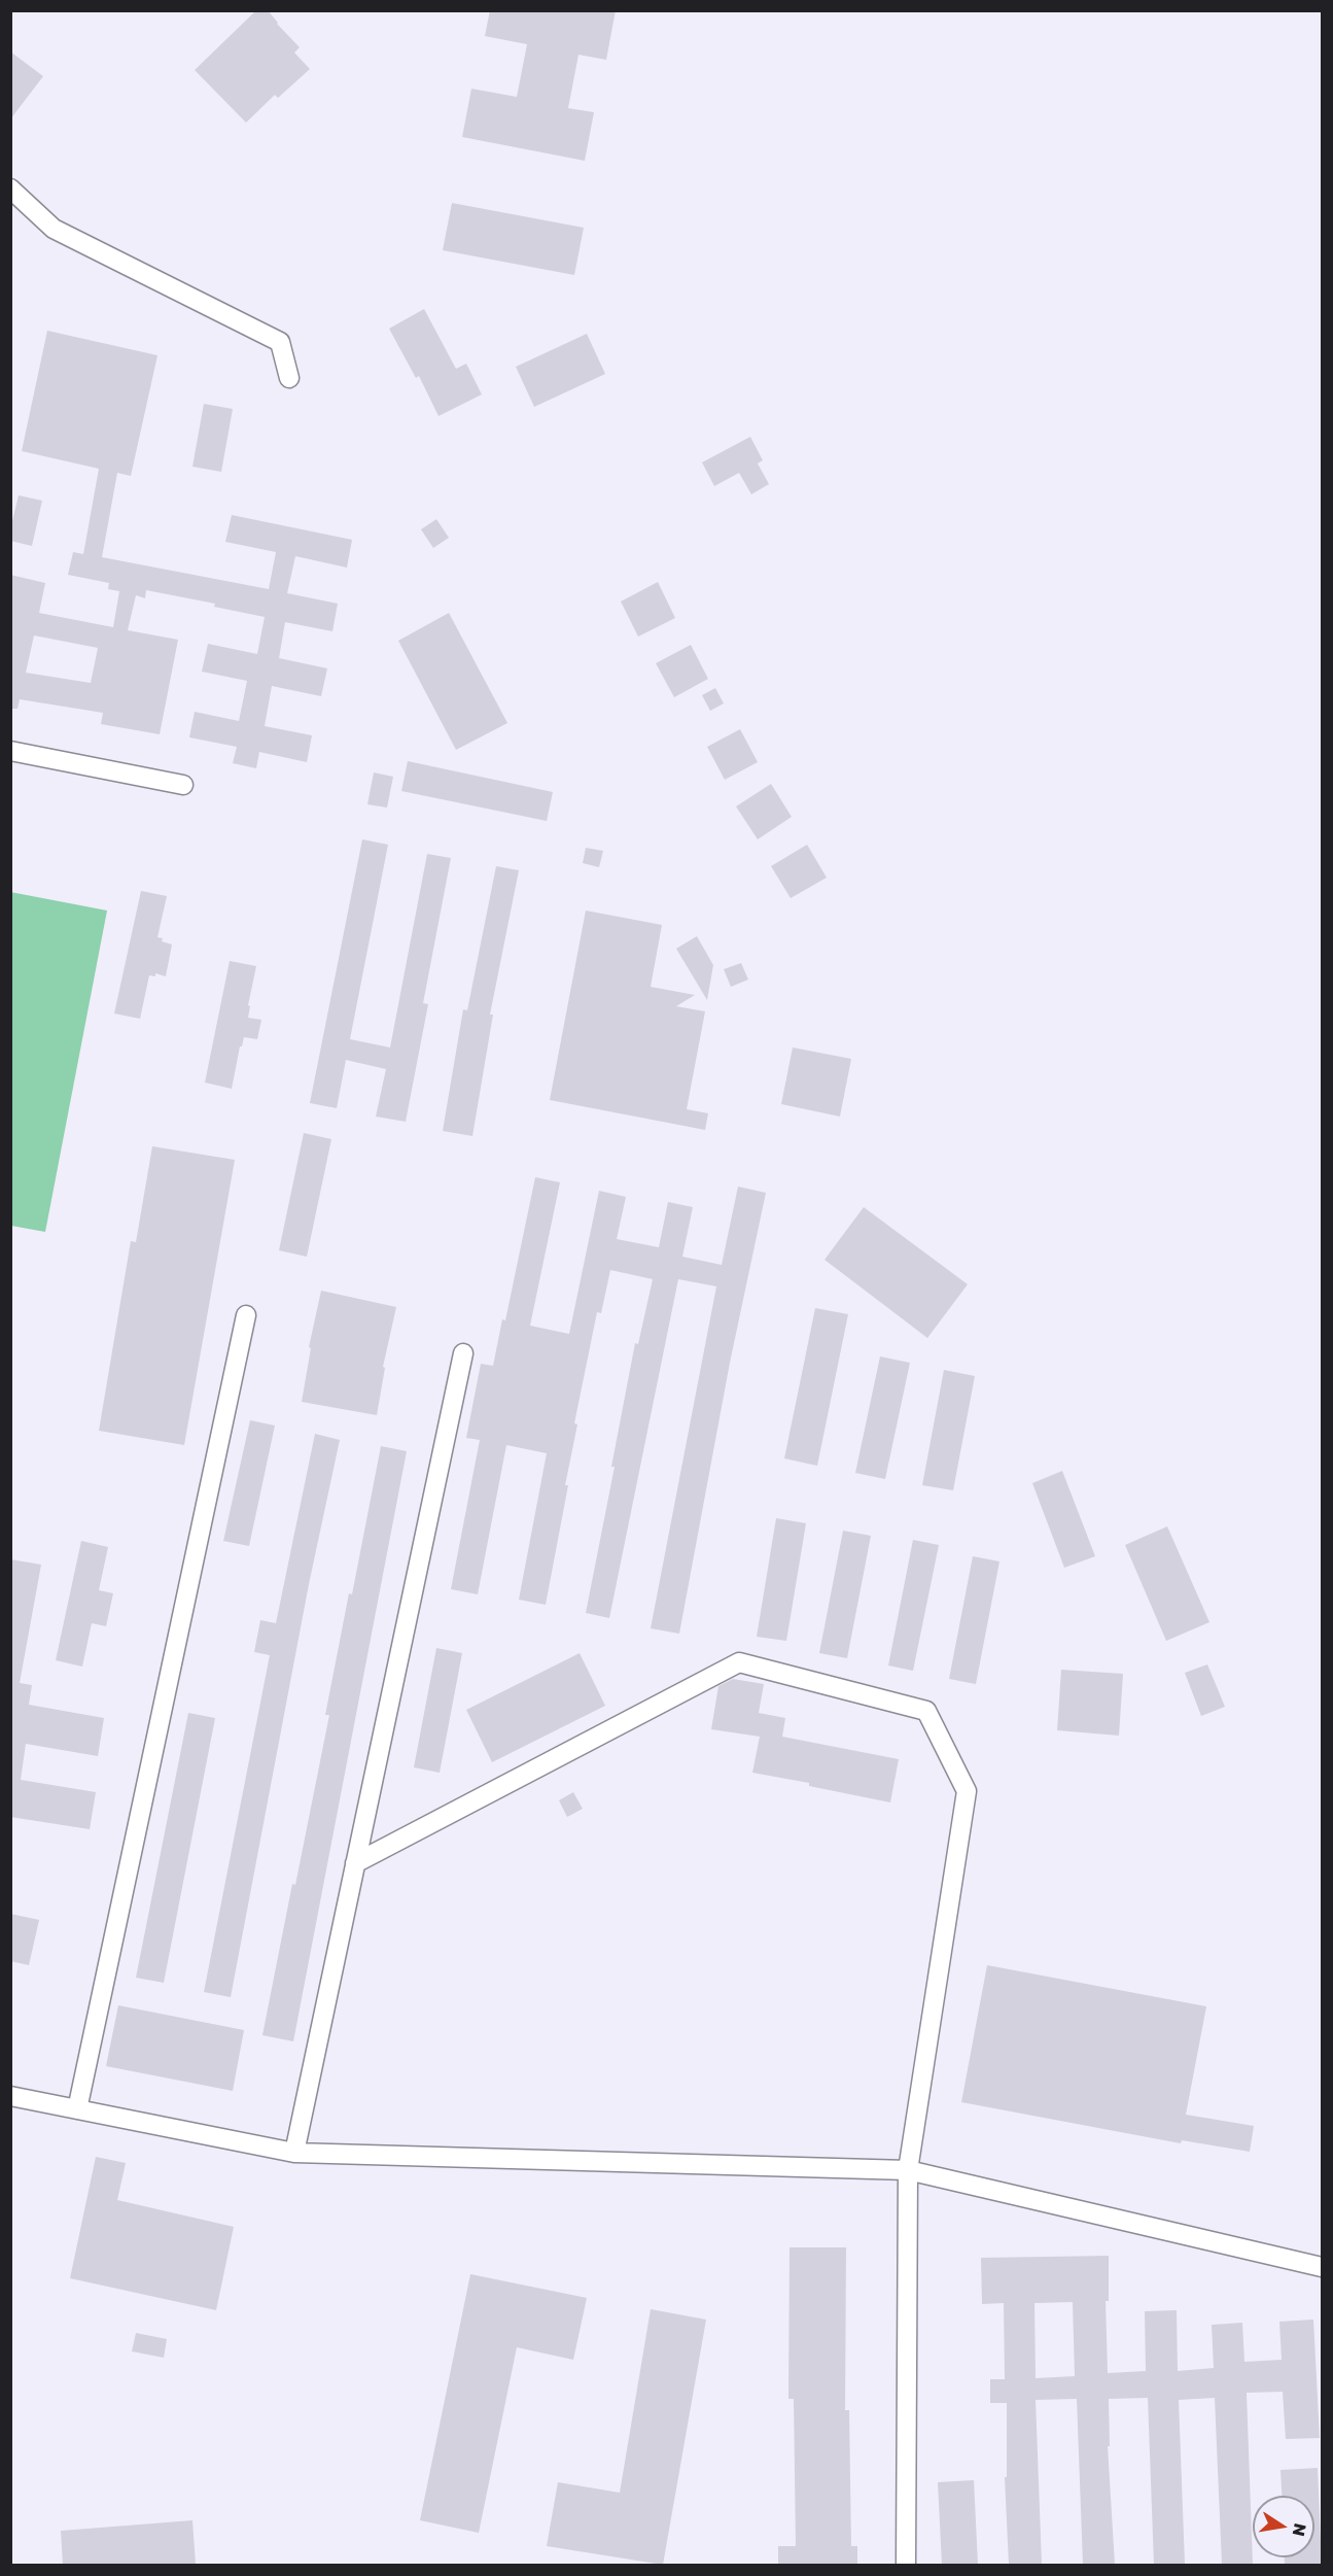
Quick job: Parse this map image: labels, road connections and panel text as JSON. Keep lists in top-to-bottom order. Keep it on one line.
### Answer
{"north":"right"}
